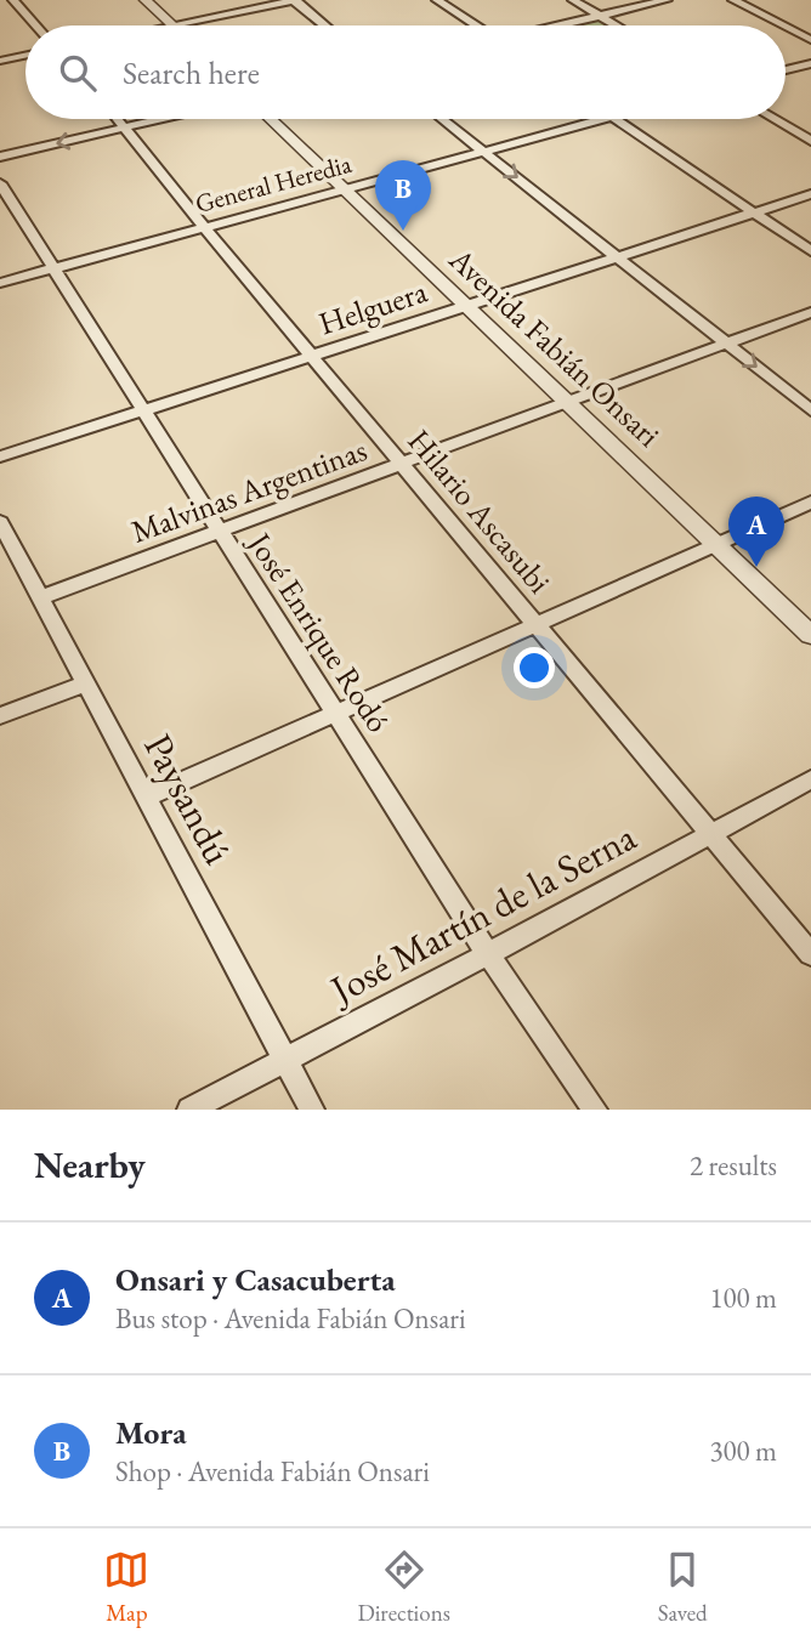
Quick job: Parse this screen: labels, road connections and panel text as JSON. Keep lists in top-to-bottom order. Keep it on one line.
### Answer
{"streets":{"street":["General Heredia","Helguera","Avenida Fabián Onsari","Malvinas Argentinas","Hilario Ascasubi","José Enrique Rodó","Paysandú","José Martín de la Serna"]},"crossings":[["General Heredia","Avenida Fabián Onsari"],["General Heredia","Hilario Ascasubi"],["General Heredia","José Enrique Rodó"],["Helguera","Avenida Fabián Onsari"],["Helguera","Hilario Ascasubi"],["Helguera","José Enrique Rodó"],["Avenida Fabián Onsari","Malvinas Argentinas"],["Malvinas Argentinas","Hilario Ascasubi"],["Malvinas Argentinas","José Enrique Rodó"],["Malvinas Argentinas","Paysandú"],["Hilario Ascasubi","José Martín de la Serna"],["José Enrique Rodó","José Martín de la Serna"],["Paysandú","José Martín de la Serna"]],"page":{"search":"Search here","pins":["B","A"],"heading":["Nearby","2 results"],"list":[{"mark":"A","name":"Onsari y Casacuberta","note":"Bus stop · Avenida Fabián Onsari","value":"100 m"},{"mark":"B","name":"Mora","note":"Shop · Avenida Fabián Onsari","value":"300 m"}],"nav":["Map","Directions","Saved"]}}
